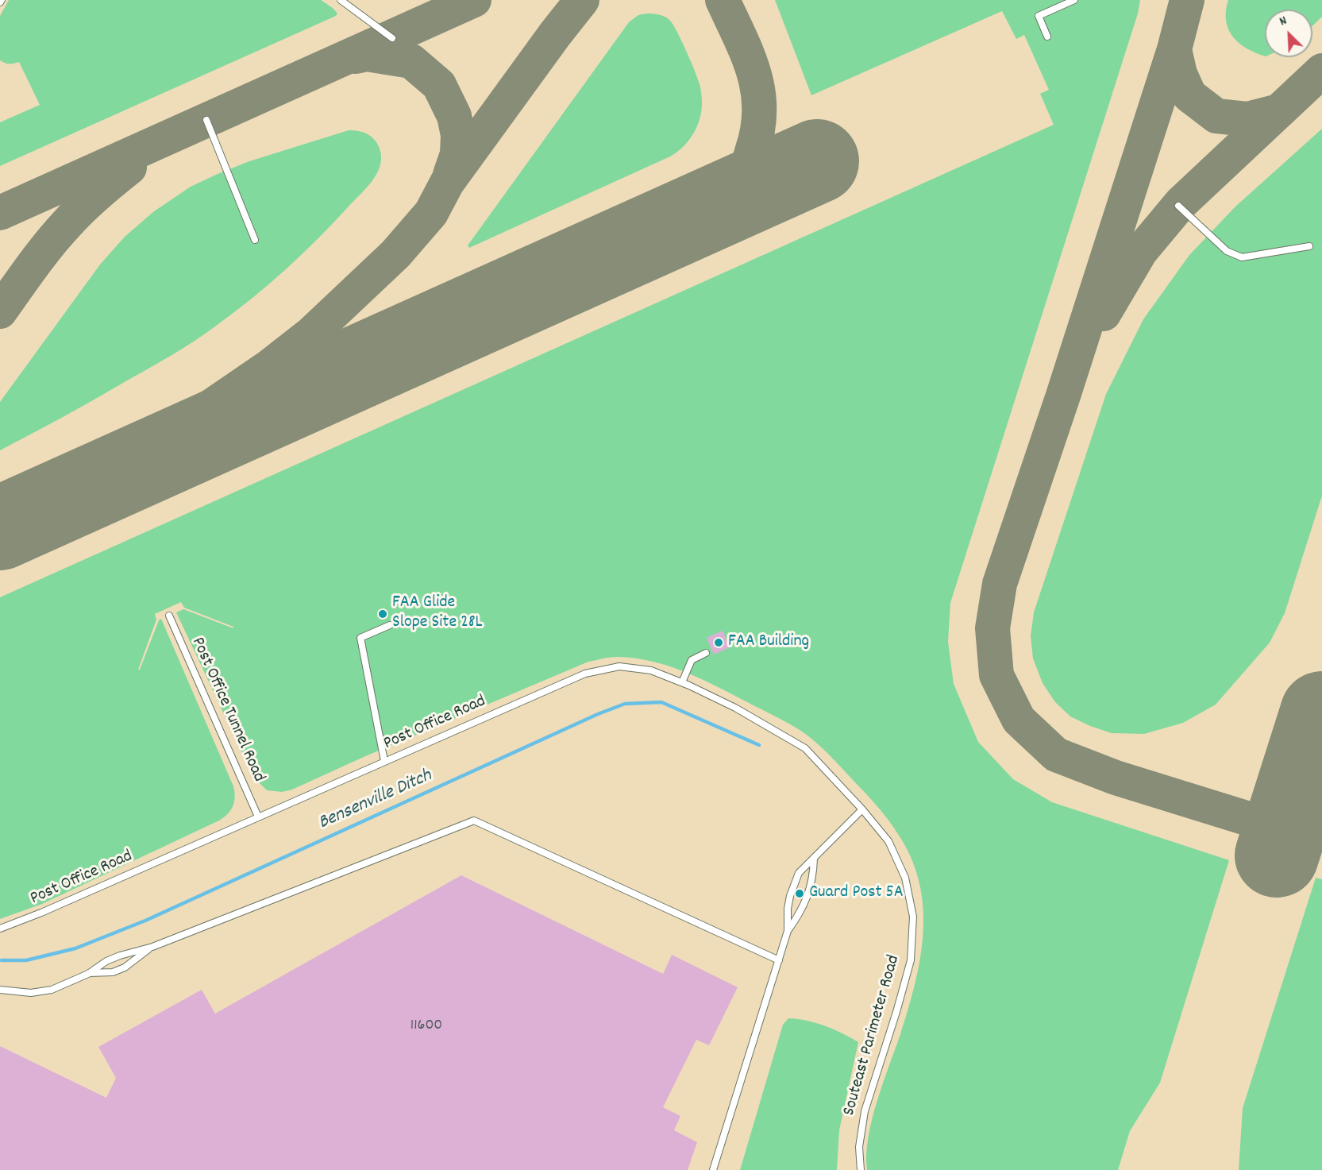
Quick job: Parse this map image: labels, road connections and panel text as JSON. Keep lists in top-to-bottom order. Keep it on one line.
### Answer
{"streets":{"lane":["Post Office Tunnel Road","Post Office Road","Souteast Parimeter Road"]},"crossings":[["Post Office Tunnel Road","Post Office Road"],["Post Office Road","Souteast Parimeter Road"]],"water":["Bensenville Ditch"],"places":["FAA Glide Slope Site 28L","FAA Building","Guard Post 5A"],"house_numbers":["11600"],"north":"top left"}
